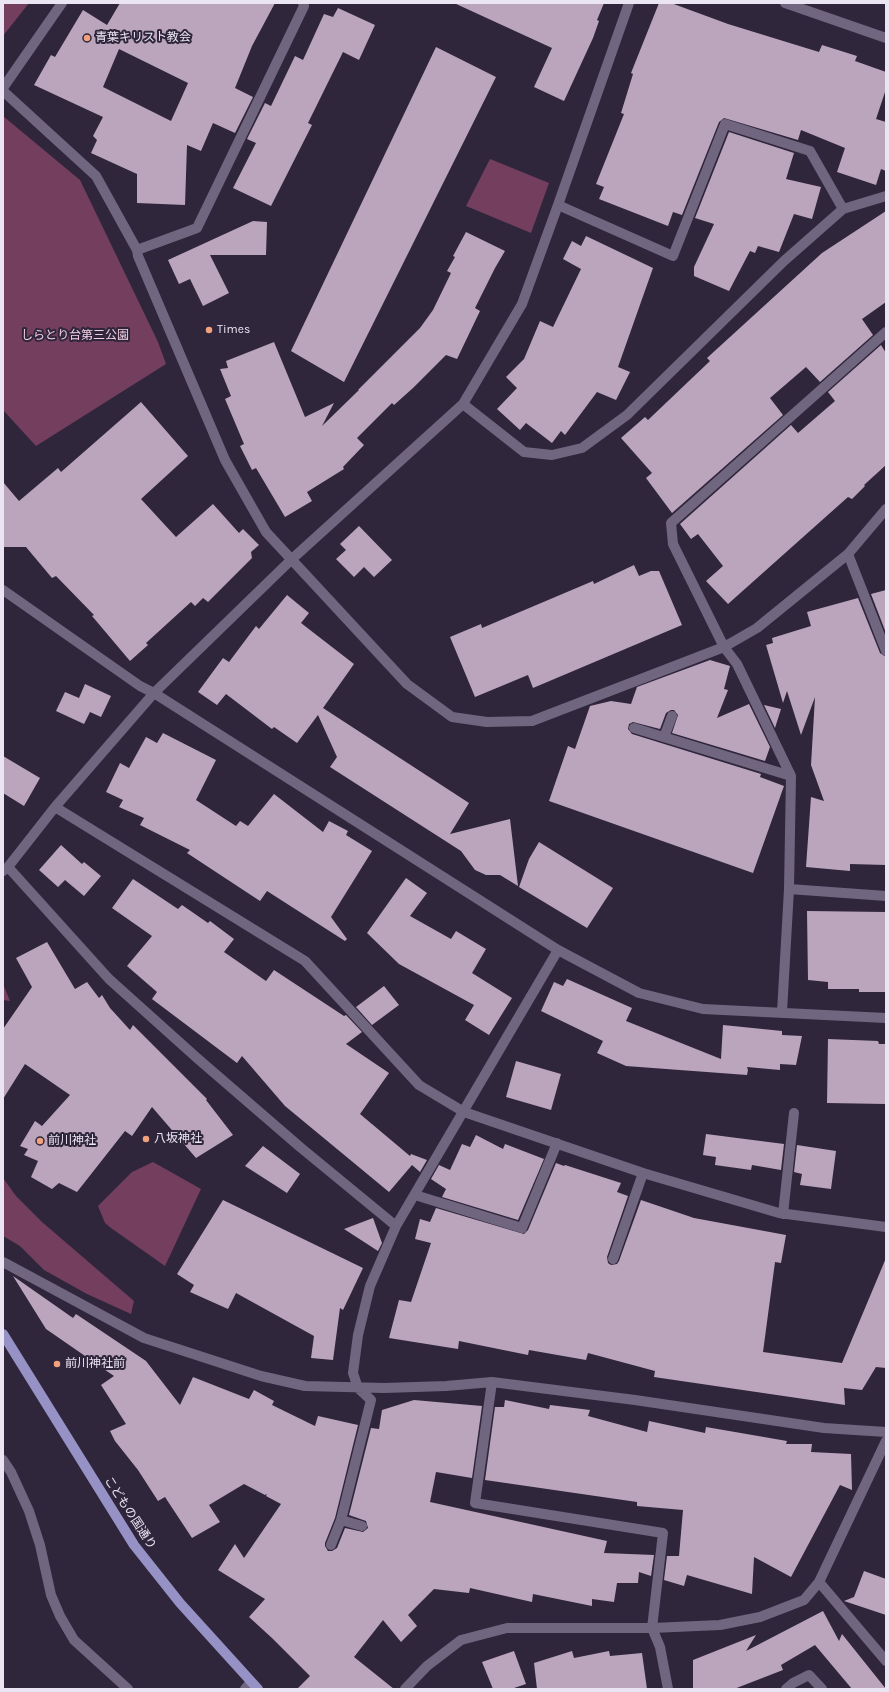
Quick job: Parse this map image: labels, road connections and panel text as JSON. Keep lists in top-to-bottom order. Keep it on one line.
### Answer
{"streets":{"main road":["こどもの国通り"]},"parks":["しらとり台第三公園"],"places":["青葉キリスト教会","Times","八坂神社","前川神社","前川神社前"]}
